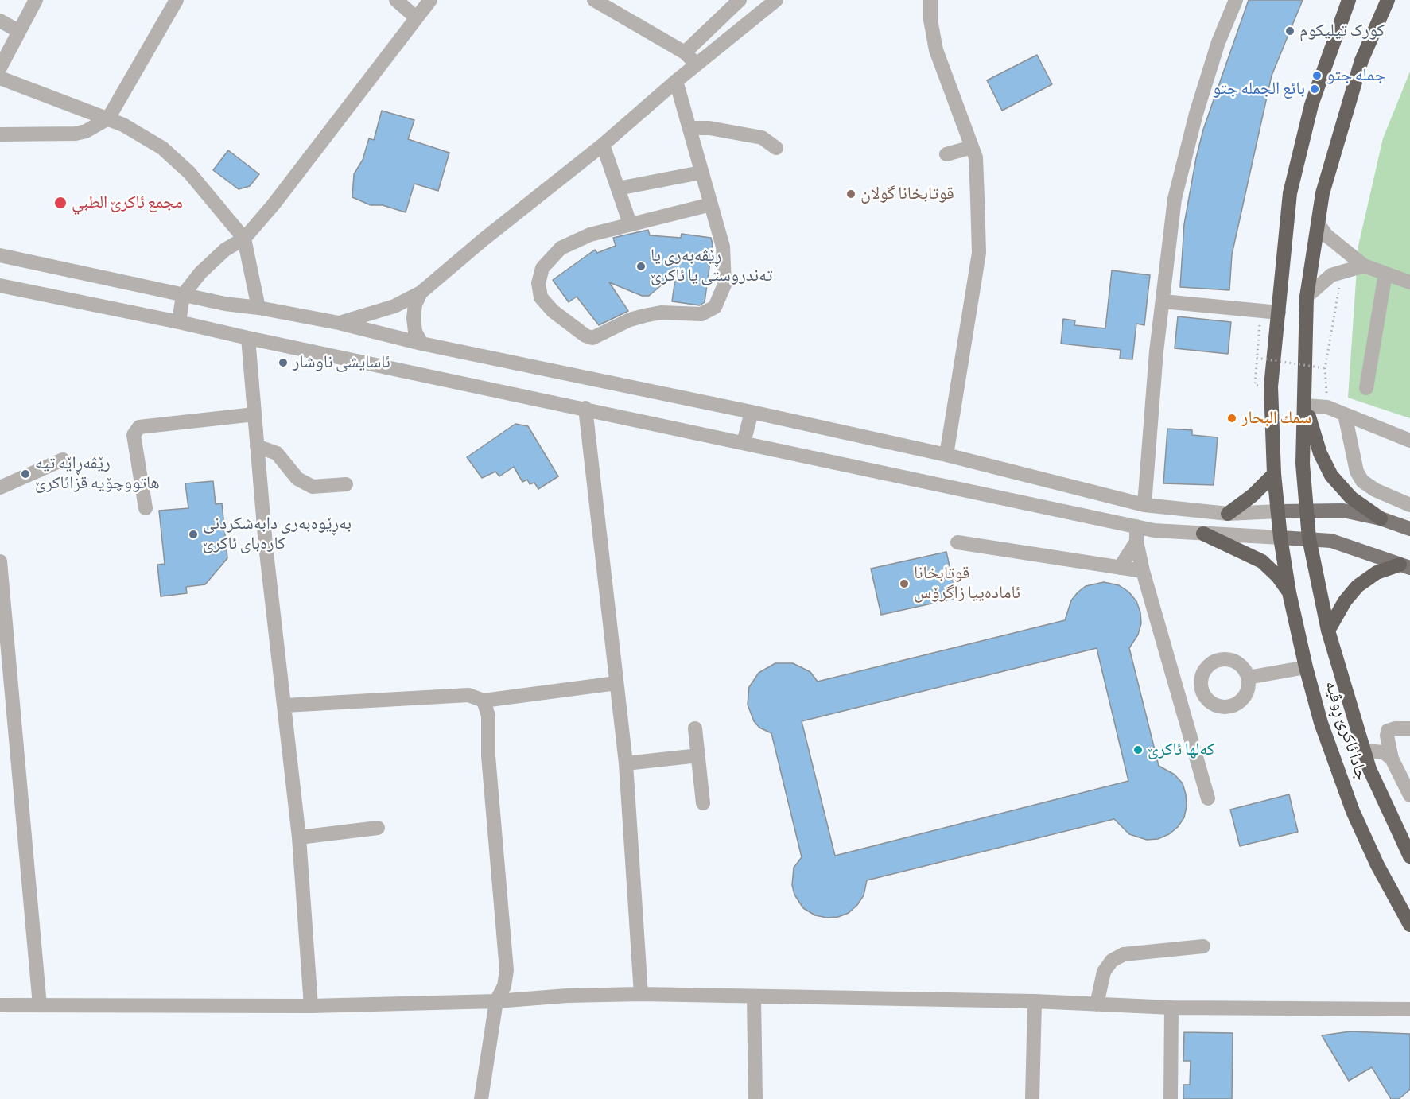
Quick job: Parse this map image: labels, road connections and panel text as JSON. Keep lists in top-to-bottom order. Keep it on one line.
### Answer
{"streets":{"highway":["جادا ئاکرێ ڕوڤیە"]},"places":["کورک تيليكوم","جملە جتو","بائع الجملە جتو","قوتابخانا گولان","مجمع ئاکرێ الطبي","ڕێڤەبەری یا تەندروستی یا ئاکرێ","ئاسايشى ناوشار","سمك البحار","رێڤەڕاێە تیە هاتووچۆیە قزائاکرێ","بەڕێوەبەری دابەشکردنی کارەبای ئاکرێ","قوتابخانا ئامادەییا زاگرۆس","کەلها ئاکرێ"]}
